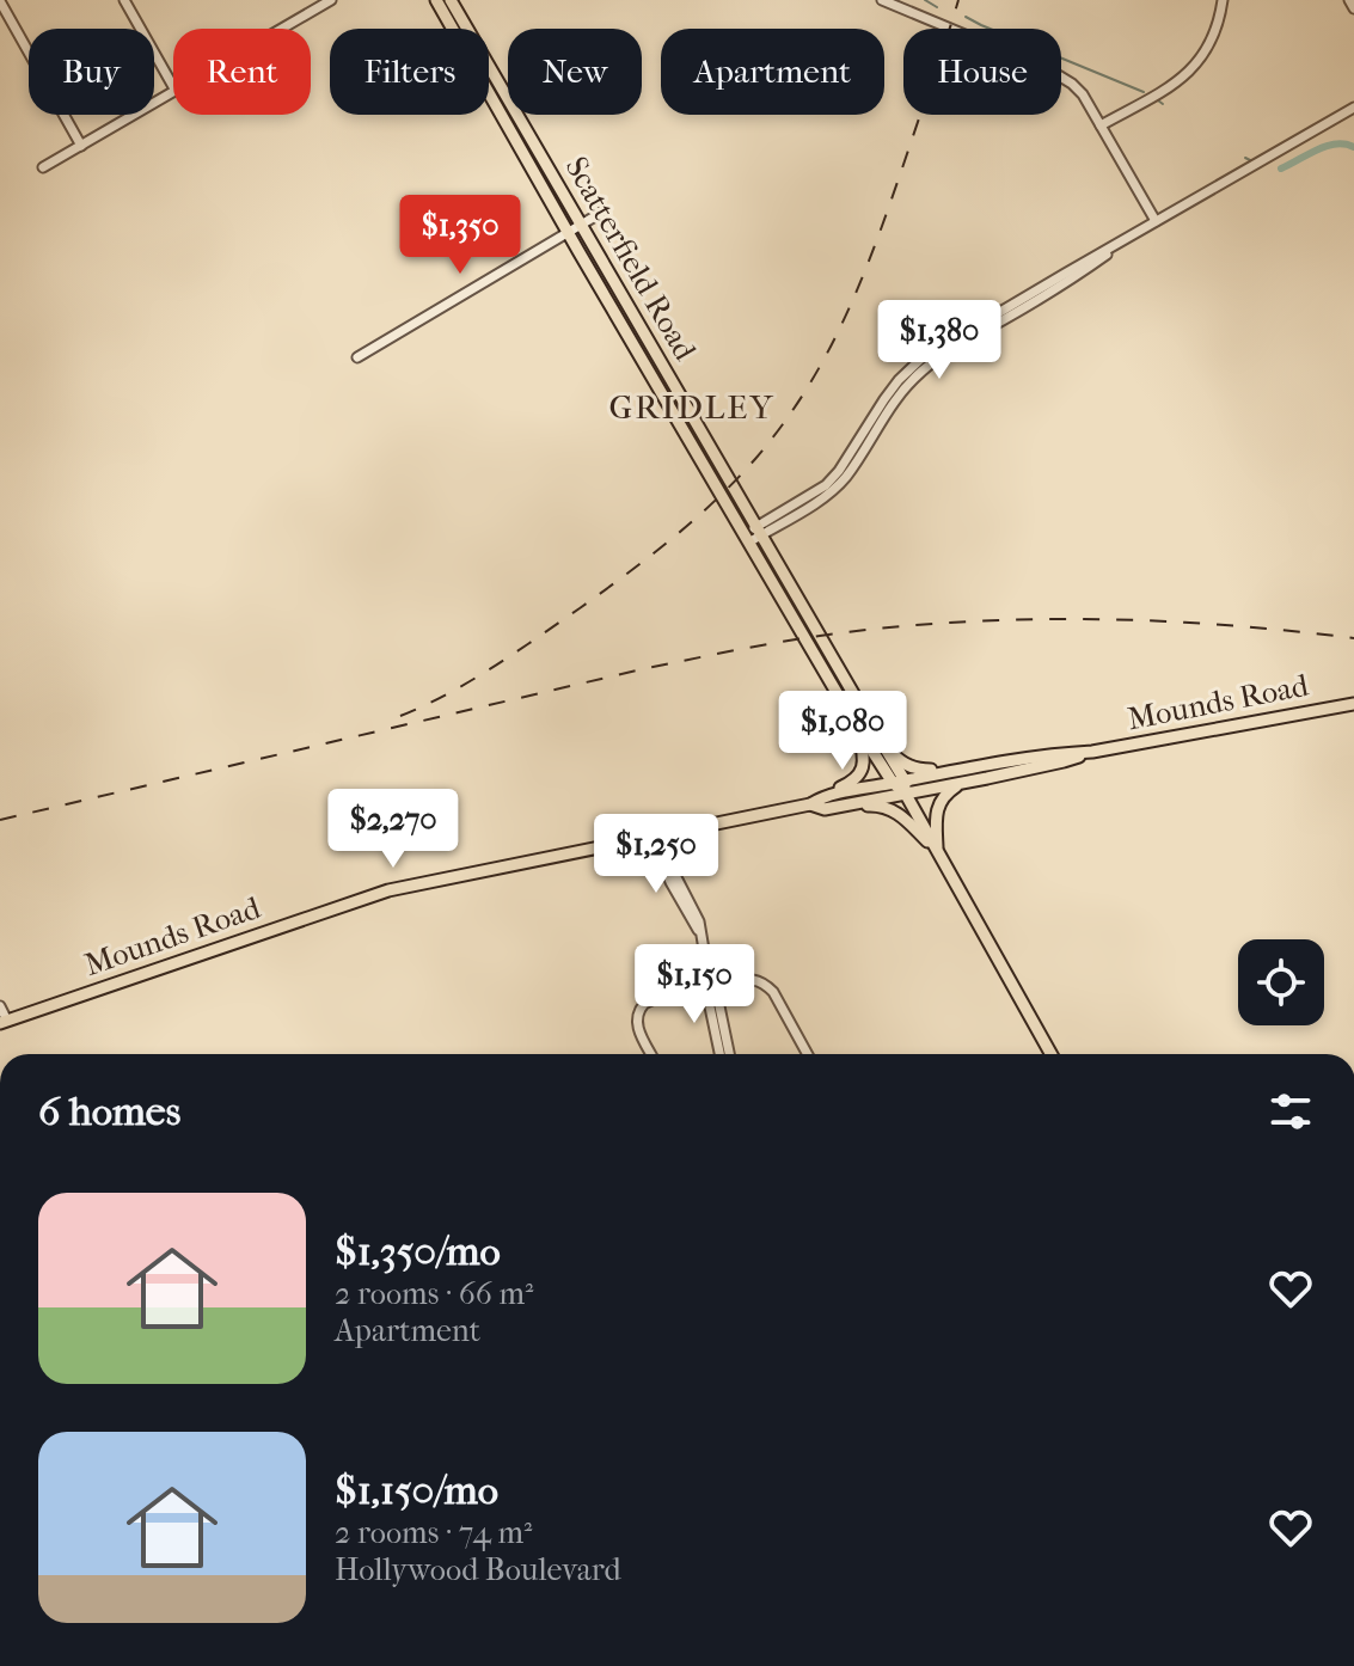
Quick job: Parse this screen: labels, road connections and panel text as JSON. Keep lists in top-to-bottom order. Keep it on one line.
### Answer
{"streets":{"main road":["Scatterfield Road","Mounds Road"]},"crossings":[["Scatterfield Road","Mounds Road"]],"districts":["GRIDLEY"],"page":{"chip":["Buy","Rent","Filters","New","Apartment","House"],"price":["$1,350","$1,380","$1,080","$2,270","$1,250","$1,150"],"heading":"6 homes","list":[{"name":"$1,350/mo","note":"2 rooms · 66 m² · Apartment"},{"name":"$1,150/mo","note":"2 rooms · 74 m² · Hollywood Boulevard"}]}}
